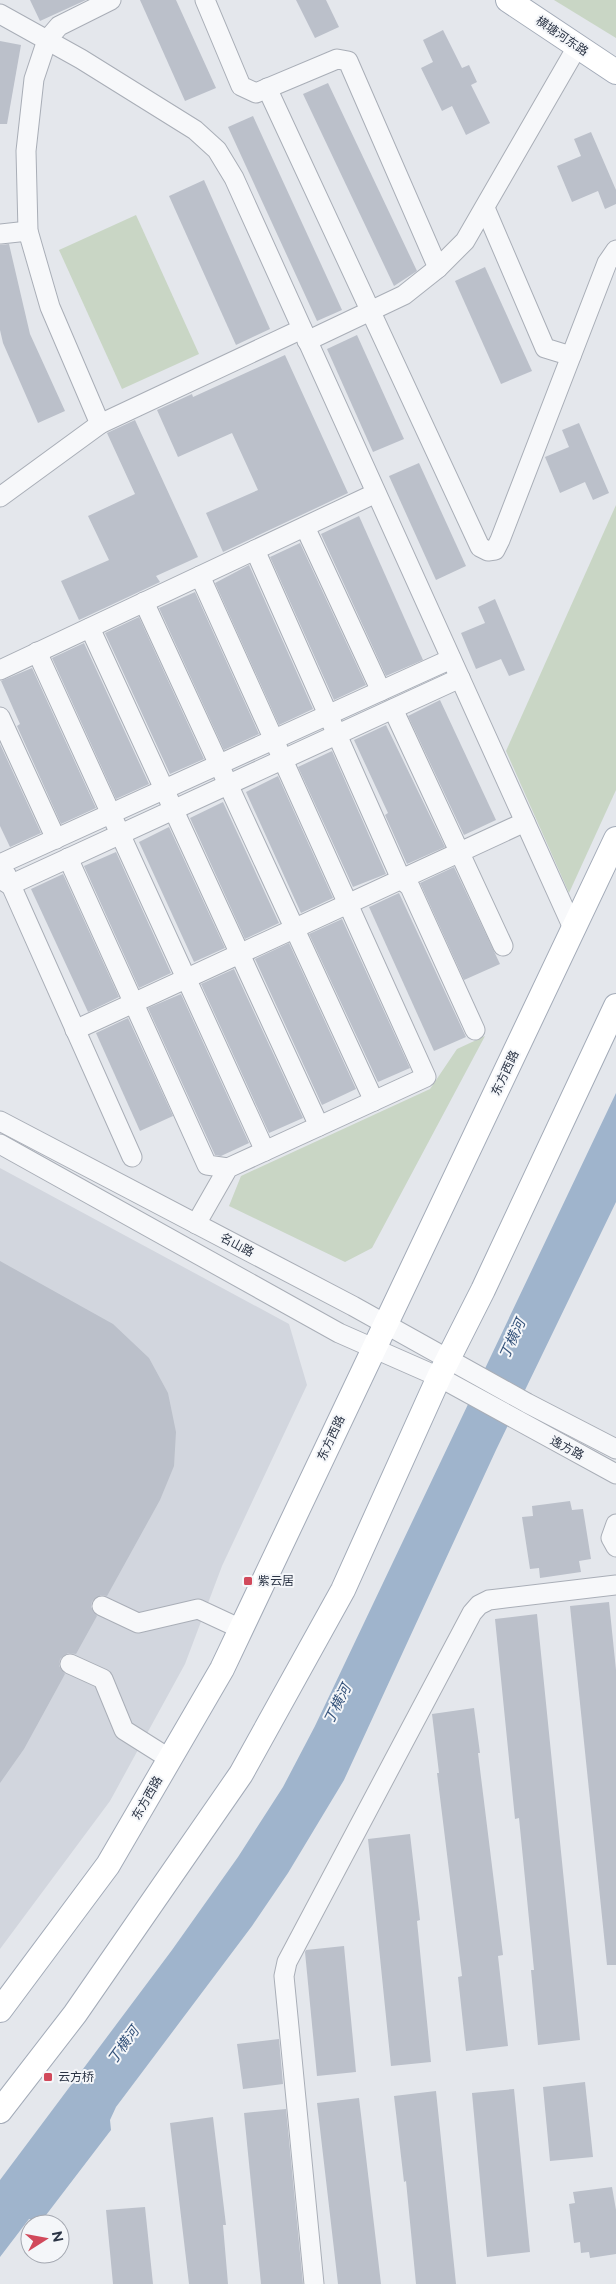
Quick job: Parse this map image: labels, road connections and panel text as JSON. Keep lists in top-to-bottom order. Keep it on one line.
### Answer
{"streets":{"main road":["横塘河东路","东方西路"],"street":["名山路","逸方路"]},"crossings":[["东方西路","名山路"],["名山路","逸方路"]],"water":["丁横河"],"places":{"transit":["紫云居","云方桥"]},"north":"right"}
